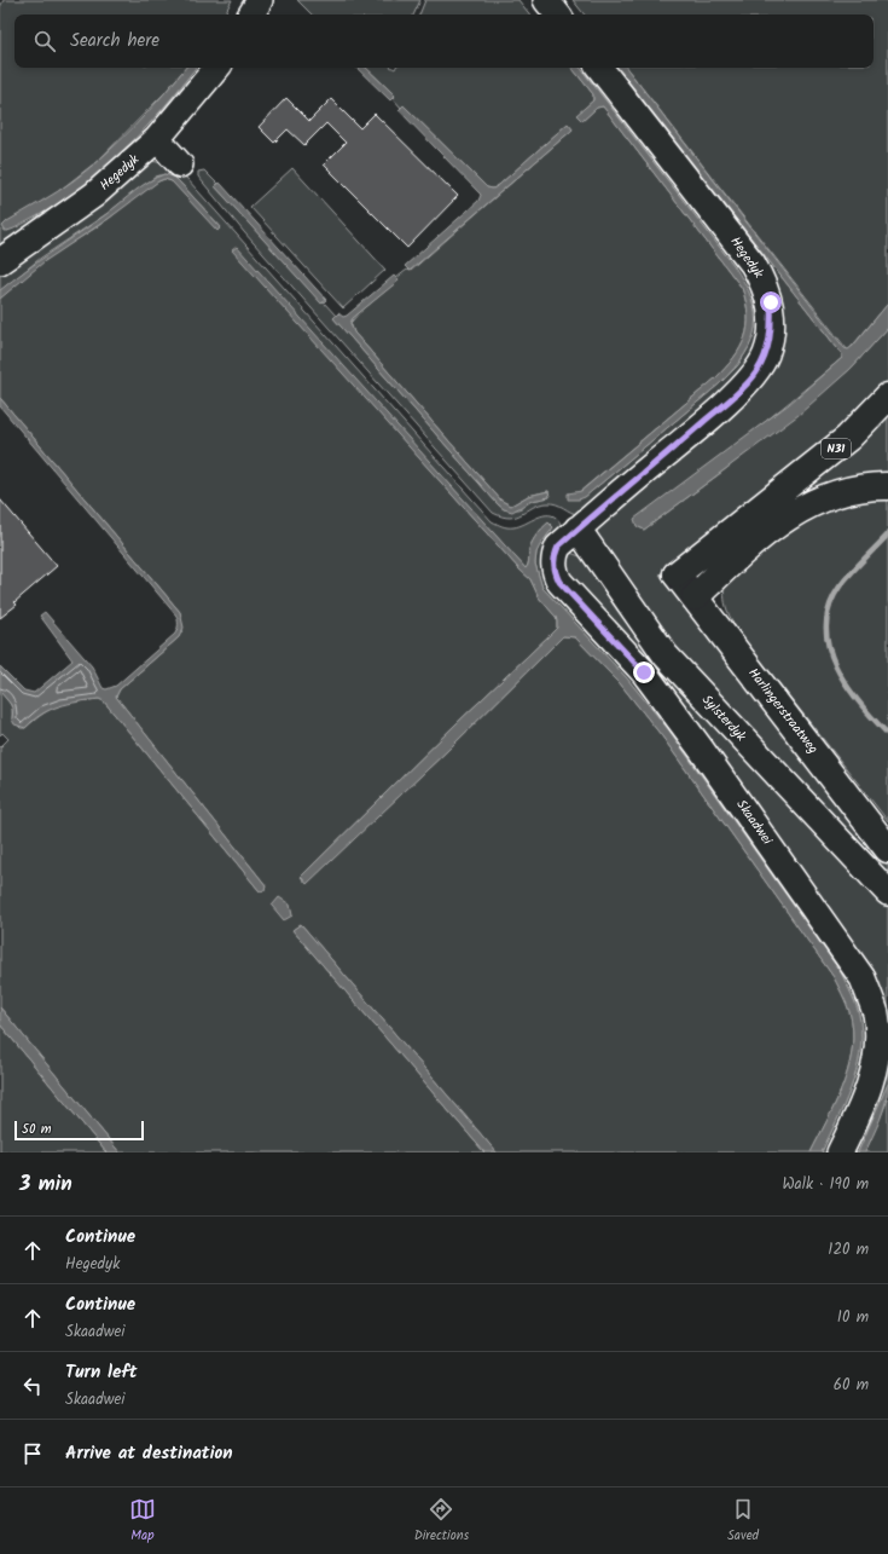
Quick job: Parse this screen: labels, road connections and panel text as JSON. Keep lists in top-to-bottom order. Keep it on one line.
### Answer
{"streets":{"main road":["N31","Harlingerstraatweg"],"street":["Hegedyk","Sylsterdyk","Skaadwei"]},"crossings":[["Hegedyk","Sylsterdyk"],["Hegedyk","Skaadwei"],["Sylsterdyk","Skaadwei"]],"scale_bar":"50 m","page":{"search":"Search here","scale":"50 m","heading":["3 min","Walk · 190 m"],"list":[["Continue","Hegedyk","120 m"],["Continue","Skaadwei","10 m"],["Turn left","Skaadwei","60 m"],"Arrive at destination"],"nav":["Map","Directions","Saved"]}}
